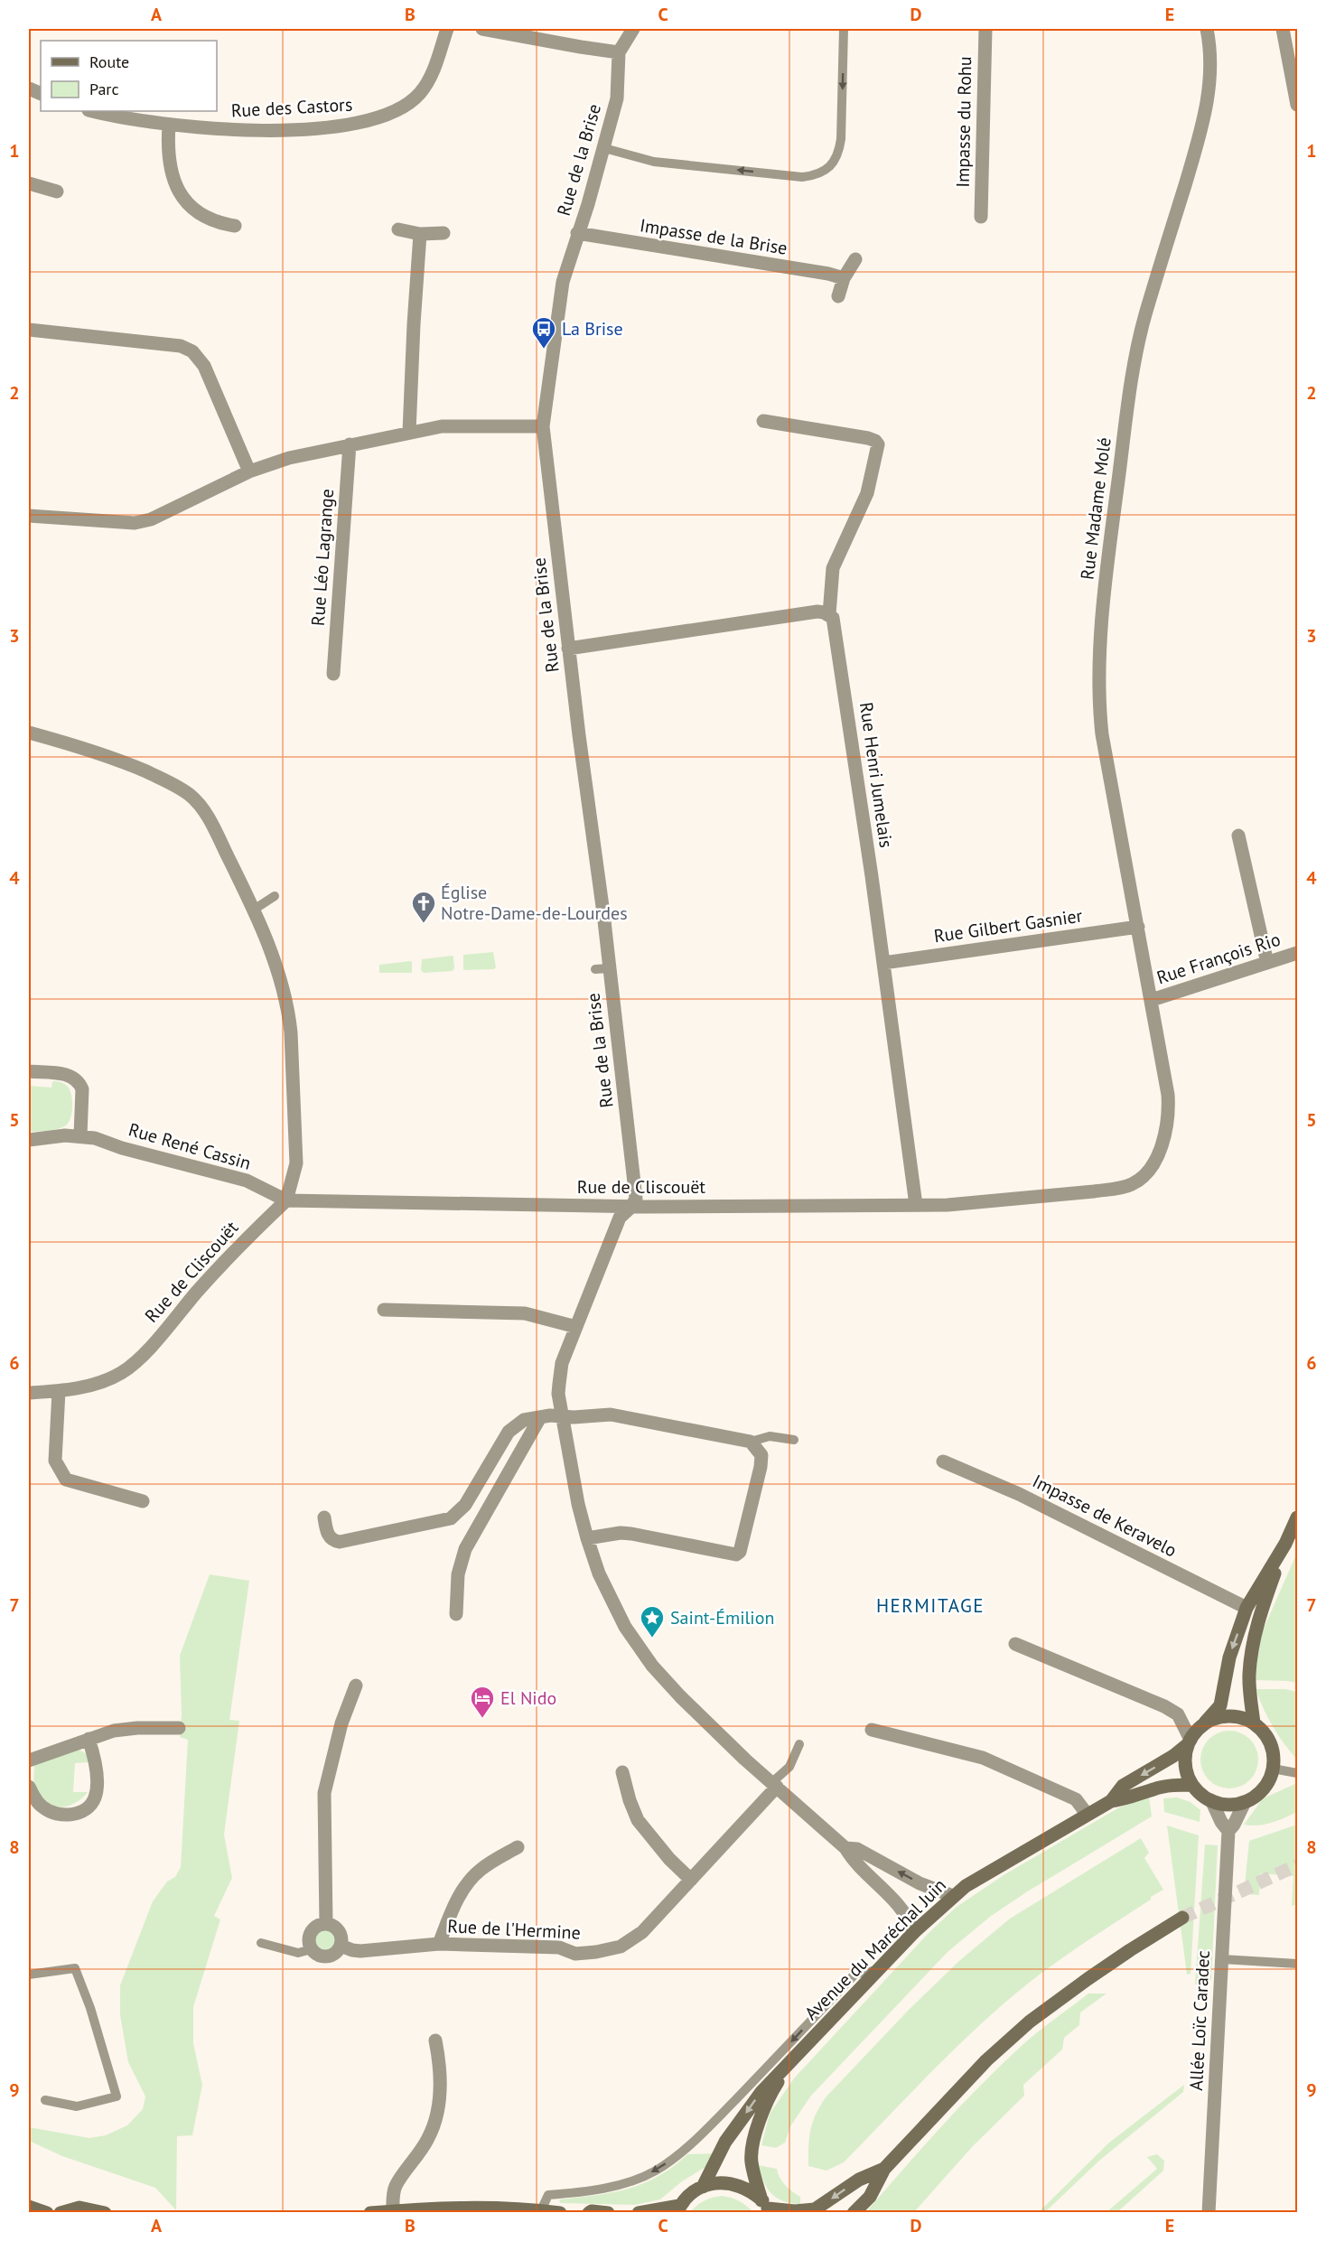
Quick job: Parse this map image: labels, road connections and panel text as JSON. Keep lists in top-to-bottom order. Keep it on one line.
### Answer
{"streets":{"main road":["Avenue du Maréchal Juin"],"street":["Rue des Castors","Impasse du Rohu","Rue de la Brise","Impasse de la Brise","Rue Madame Molé","Rue Léo Lagrange","Rue Henri Jumelais","Rue Gilbert Gasnier","Rue François Rio","Rue René Cassin","Rue de Cliscouët","Impasse de Keravelo","Rue de l'Hermine","Allée Loïc Caradec"]},"crossings":[["Rue de la Brise","Impasse de la Brise"],["Rue de la Brise","Rue de Cliscouët"],["Rue Madame Molé","Rue Gilbert Gasnier"],["Rue Madame Molé","Rue François Rio"],["Rue Madame Molé","Rue de Cliscouët"],["Rue Henri Jumelais","Rue Gilbert Gasnier"],["Rue Henri Jumelais","Rue de Cliscouët"],["Rue François Rio","Rue de Cliscouët"],["Rue René Cassin","Rue de Cliscouët"],["Impasse de Keravelo","Avenue du Maréchal Juin"],["Avenue du Maréchal Juin","Allée Loïc Caradec"]],"districts":["HERMITAGE"],"places":{"bus stop":["La Brise"],"church":["Église Notre-Dame-de-Lourdes"],"place":["Saint-Émilion"],"hotel":["El Nido"]},"legend":["Route","Parc"],"grid":{"columns":["A","B","C","D","E"],"rows":["1","2","3","4","5","6","7","8","9"]}}
